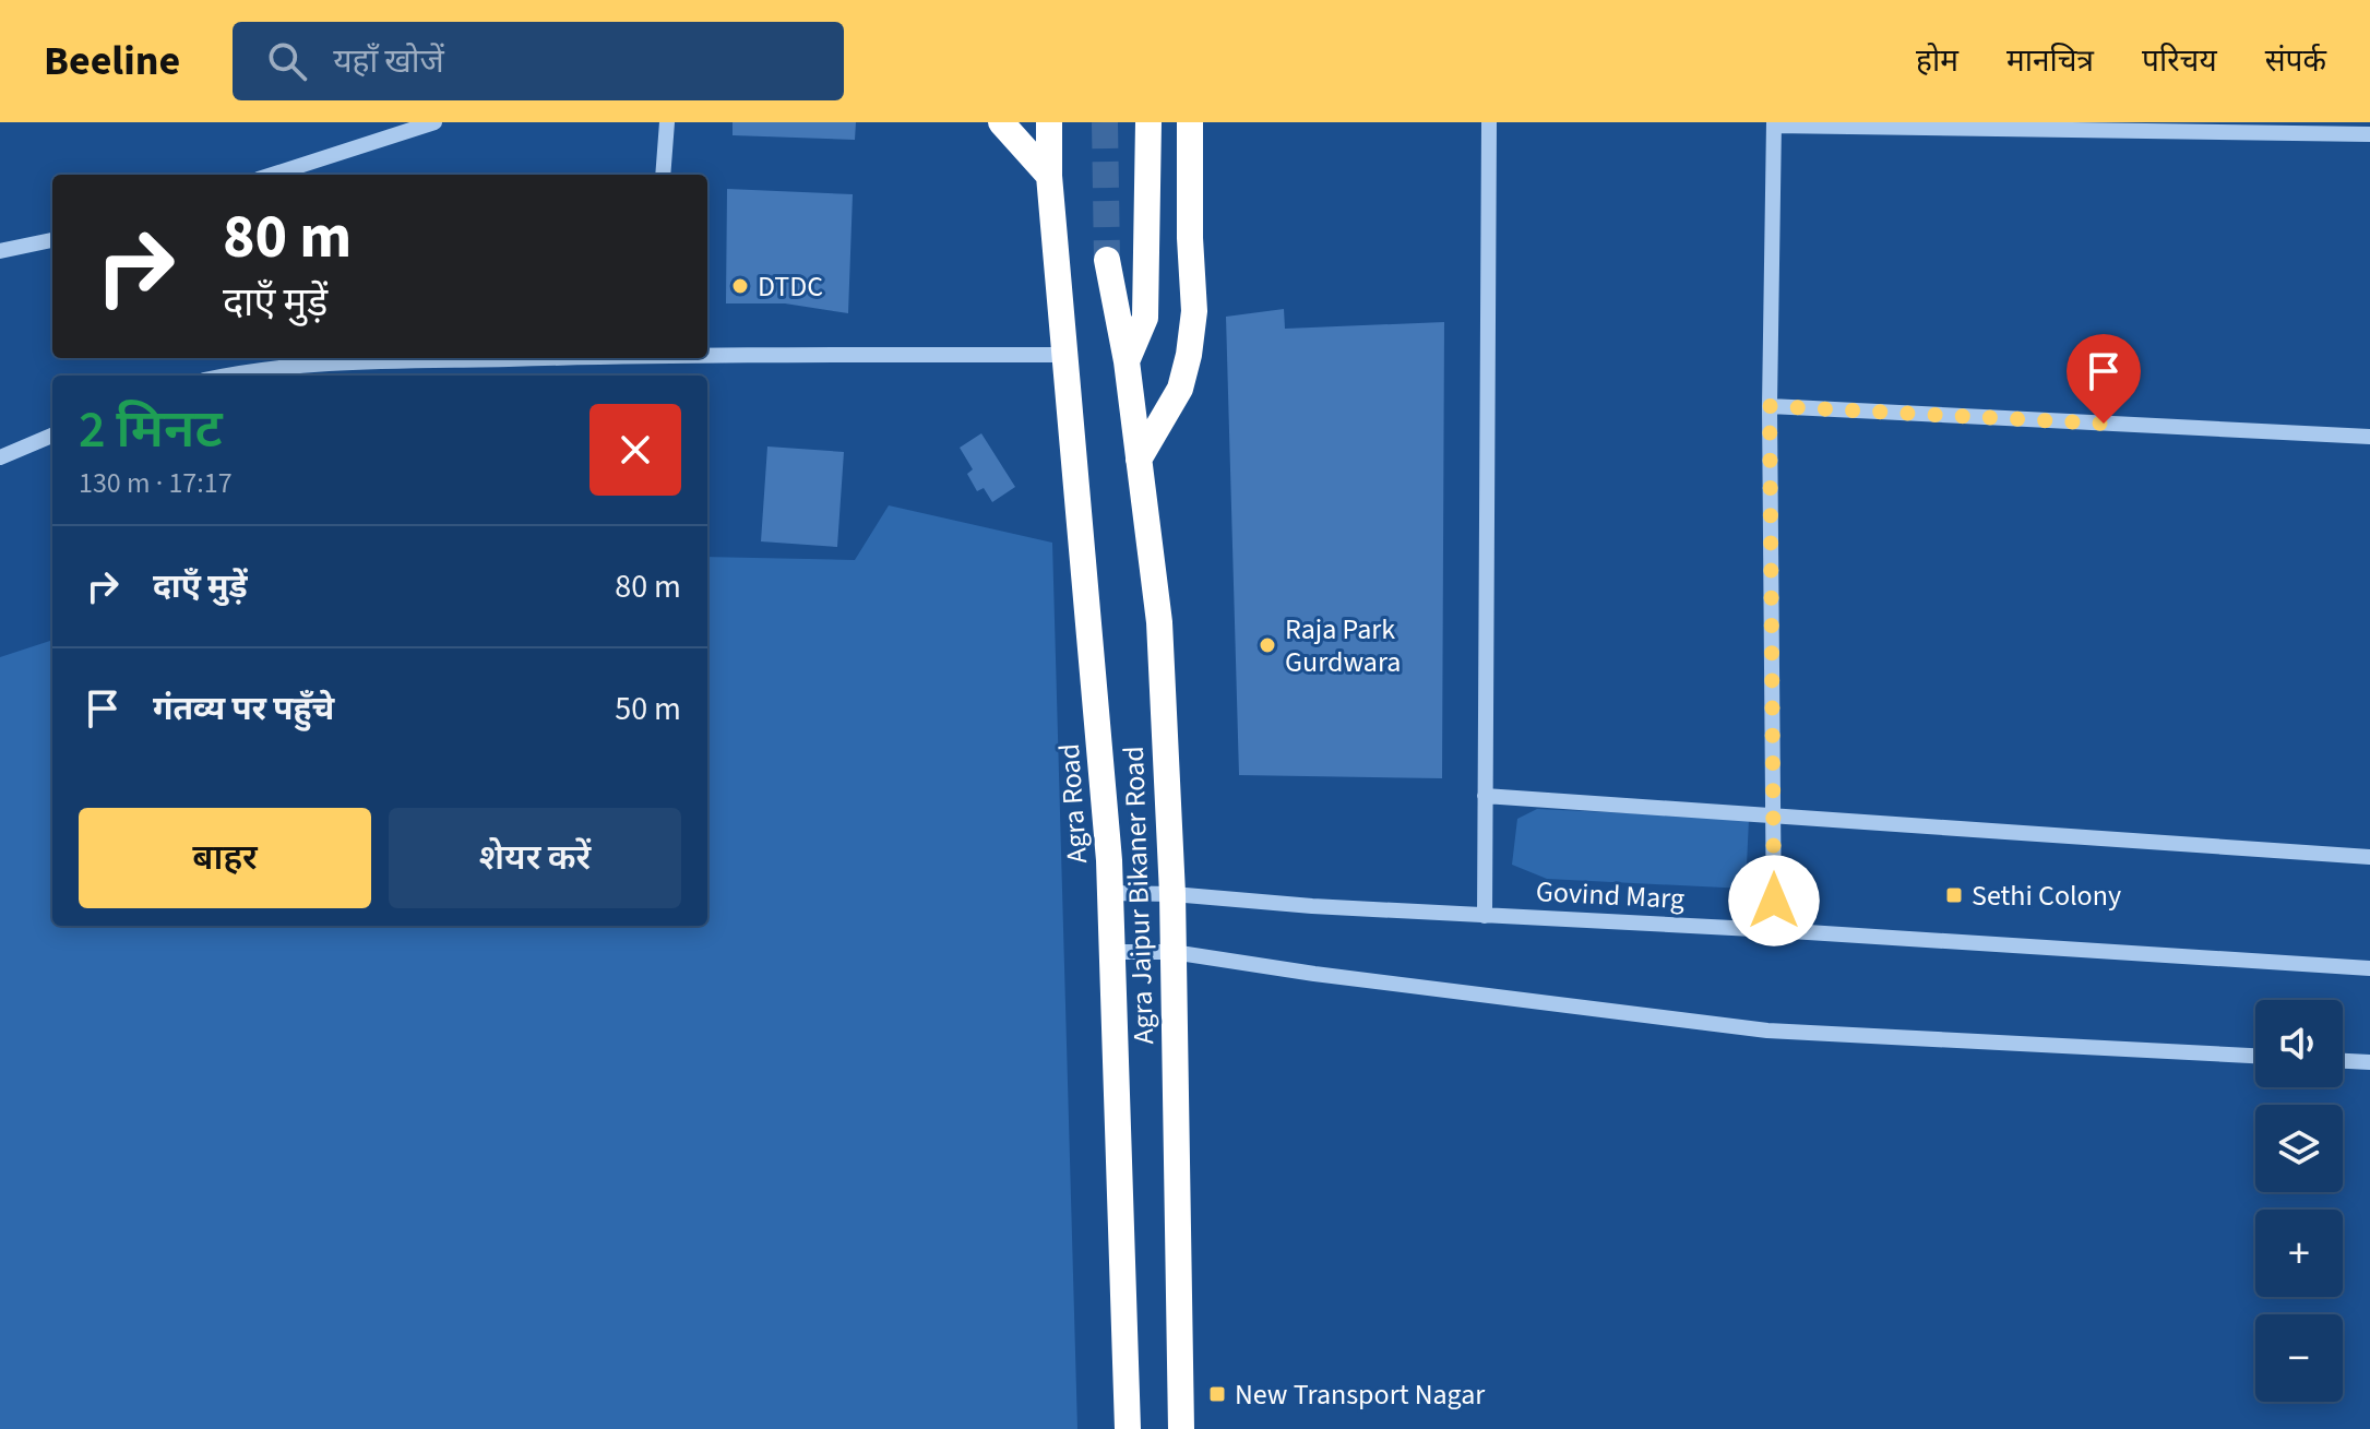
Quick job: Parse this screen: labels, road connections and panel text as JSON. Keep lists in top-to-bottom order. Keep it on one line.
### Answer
{"streets":{"highway":["Agra Road","Agra Jaipur Bikaner Road"],"street":["Govind Marg"]},"crossings":[["Agra Road","Govind Marg"],["Agra Jaipur Bikaner Road","Govind Marg"]],"places":{"other":["DTDC","Raja Park Gurdwara"],"transit":["Sethi Colony","New Transport Nagar"]},"page":{"header":"Beeline","search":"यहाँ खोजें","nav":["होम","मानचित्र","परिचय","संपर्क"],"turn":["80 m","दाएँ मुड़ें"],"heading":["2 मिनट","130 m · 17:17"],"list":[{"name":"दाएँ मुड़ें","value":"80 m"},{"name":"गंतव्य पर पहुँचे","value":"50 m"}],"buttons":["बाहर","शेयर करें"],"map_buttons":["+","−"]}}
